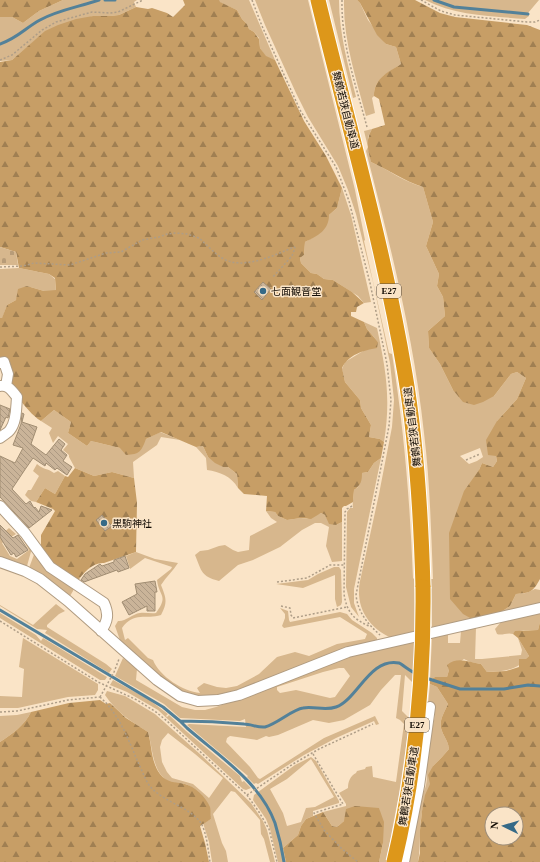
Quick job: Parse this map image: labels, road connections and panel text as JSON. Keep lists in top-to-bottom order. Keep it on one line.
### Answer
{"streets":{"highway":["舞鶴若狭自動車道","E27"]},"places":["七面観音堂","黒駒神社"],"north":"left"}
